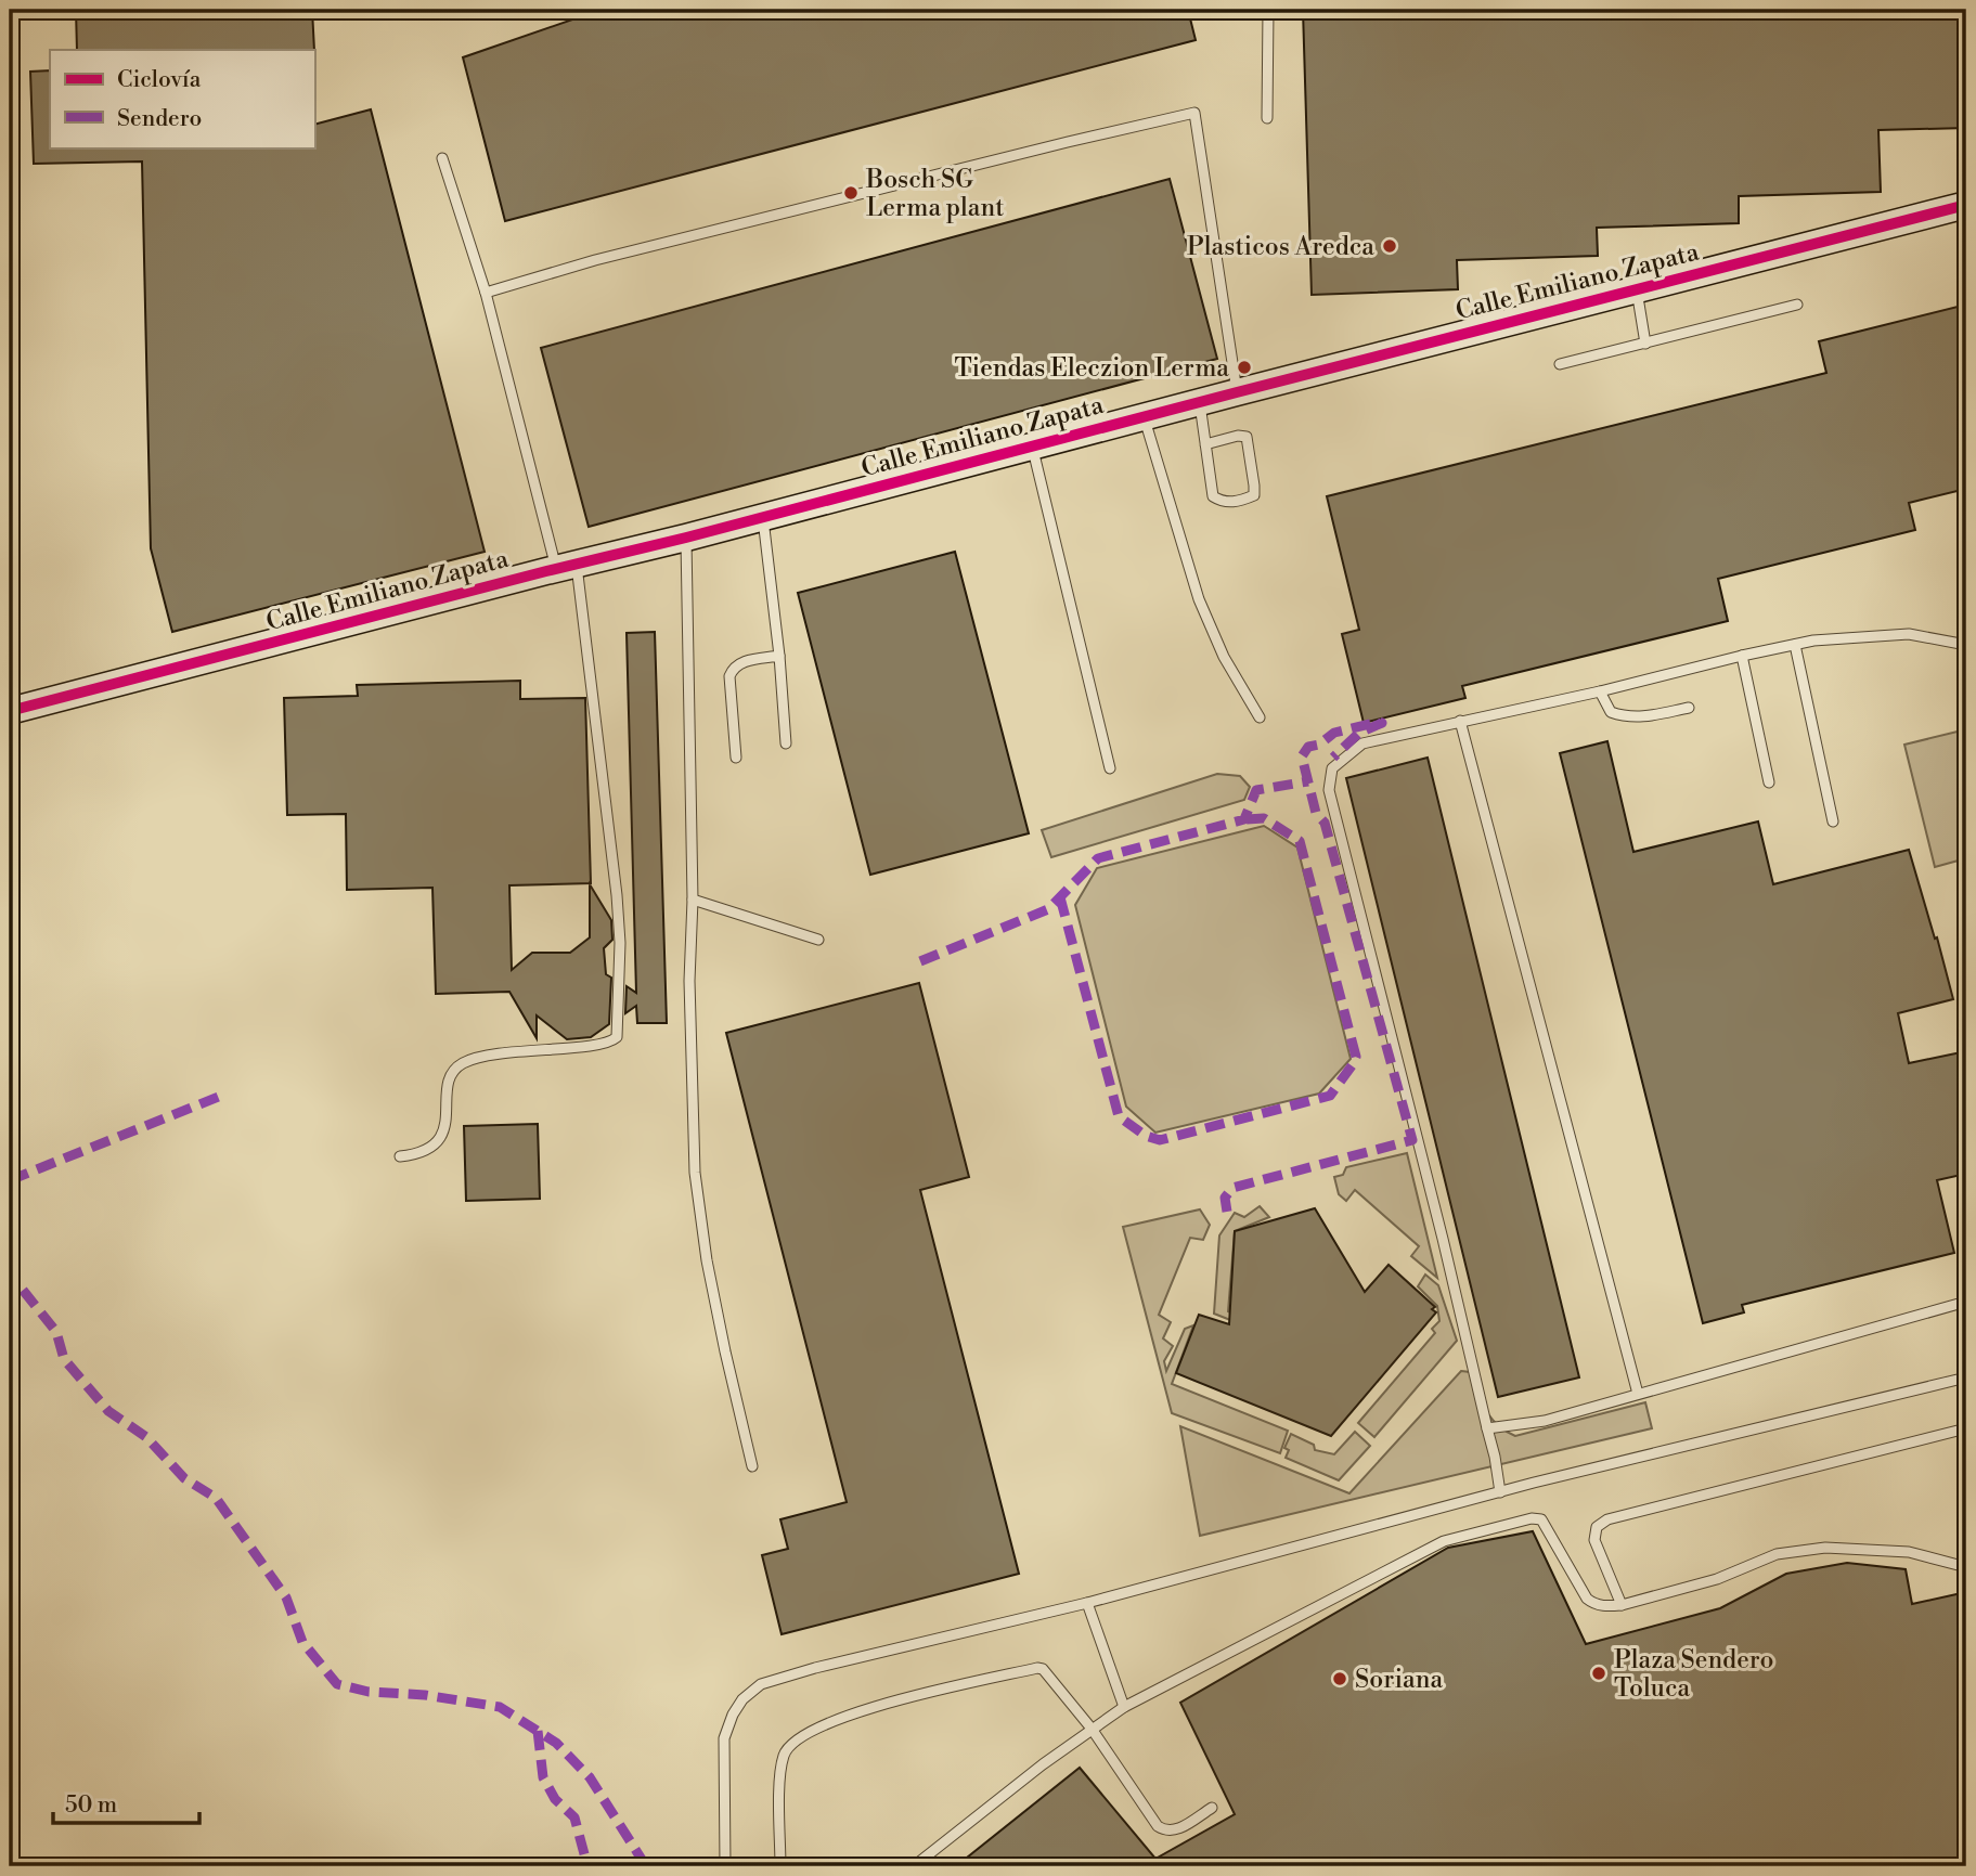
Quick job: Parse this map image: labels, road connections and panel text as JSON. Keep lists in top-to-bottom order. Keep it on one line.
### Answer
{"streets":{"street":["Calle Emiliano Zapata"]},"places":["Bosch SG Lerma plant","Plasticos Aredca","Tiendas Eleczion Lerma","Plaza Sendero Toluca","Soriana"],"legend":["Ciclovía","Sendero"],"scale_bar":"50 m"}
